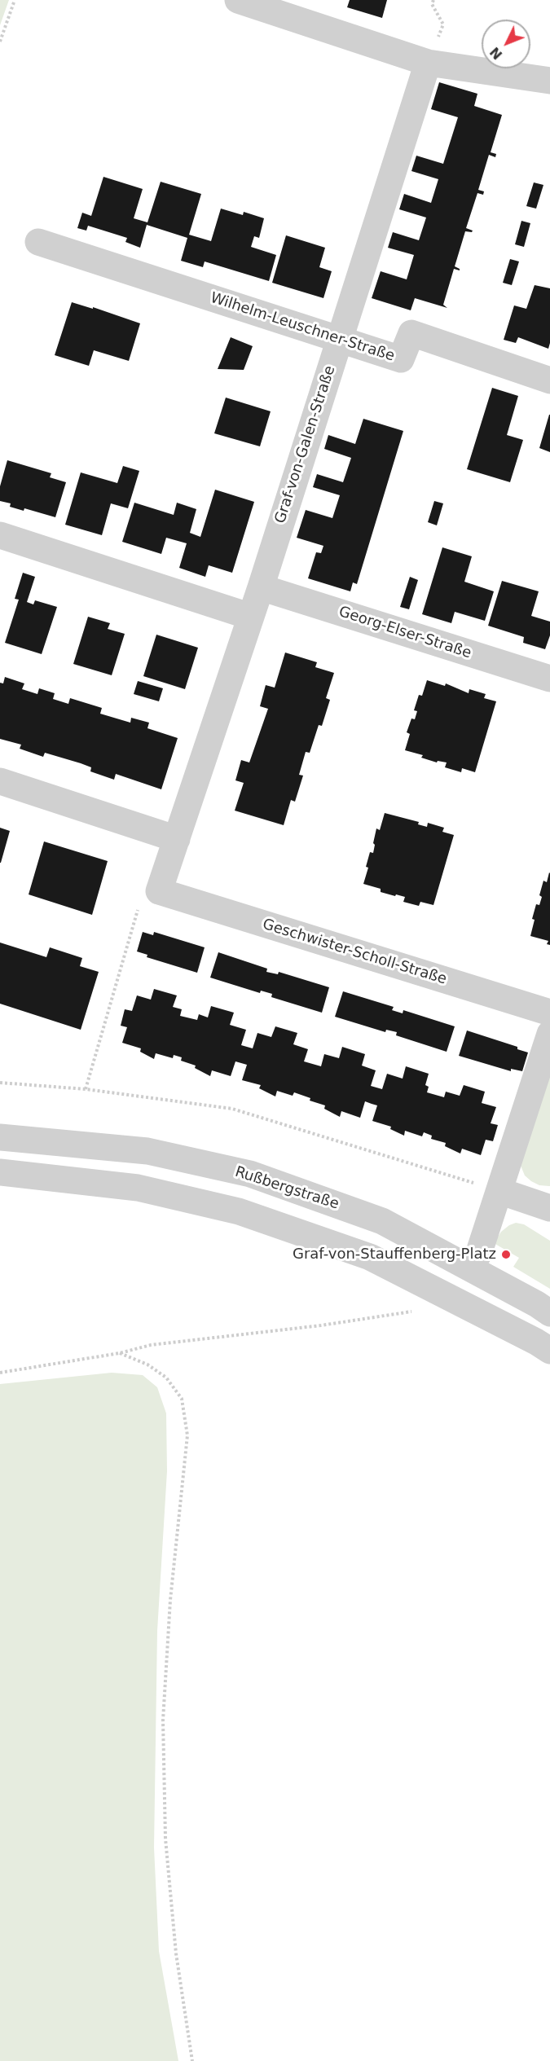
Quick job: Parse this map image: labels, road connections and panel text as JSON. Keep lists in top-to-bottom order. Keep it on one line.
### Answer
{"streets":{"street":["Wilhelm-Leuschner-Straße","Graf-von-Galen-Straße","Georg-Elser-Straße","Geschwister-Scholl-Straße","Rußbergstraße"]},"crossings":[["Wilhelm-Leuschner-Straße","Graf-von-Galen-Straße"],["Graf-von-Galen-Straße","Georg-Elser-Straße"],["Graf-von-Galen-Straße","Geschwister-Scholl-Straße"]],"places":["Graf-von-Stauffenberg-Platz"],"north":"bottom left"}
